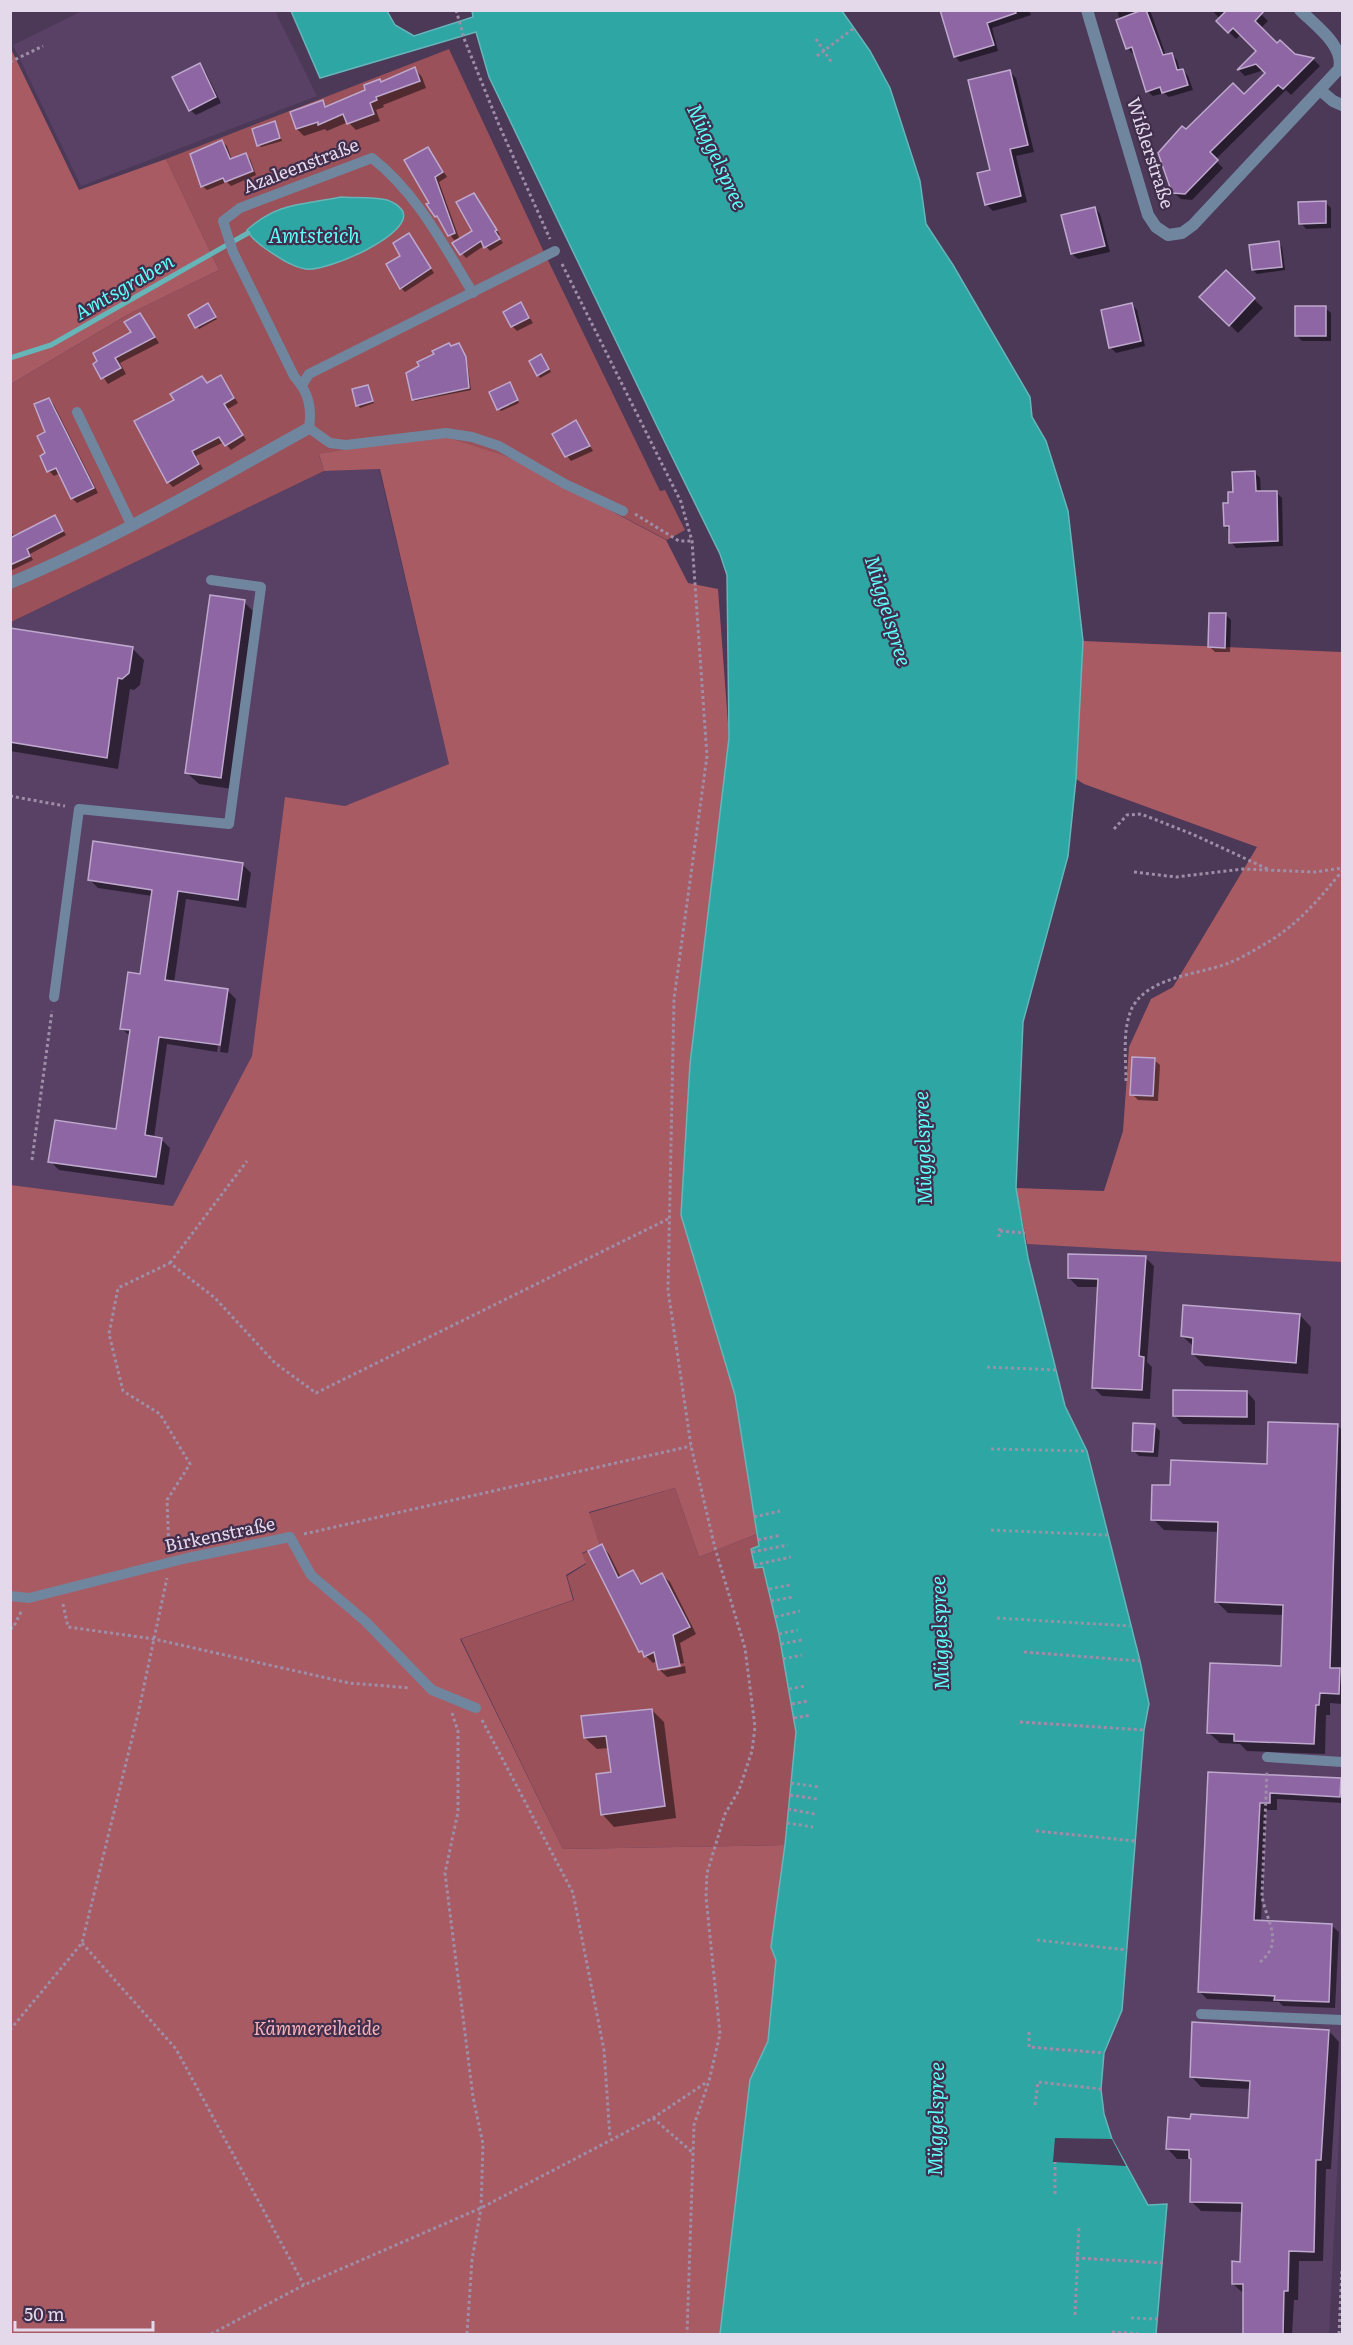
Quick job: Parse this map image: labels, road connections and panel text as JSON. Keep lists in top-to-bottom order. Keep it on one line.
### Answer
{"streets":{"street":["Wißlerstraße"],"lane":["Azaleenstraße","Birkenstraße"]},"water":["Müggelspree","Amtsteich","Amtsgraben"],"parks":["Kämmereiheide"],"scale_bar":"50 m"}
